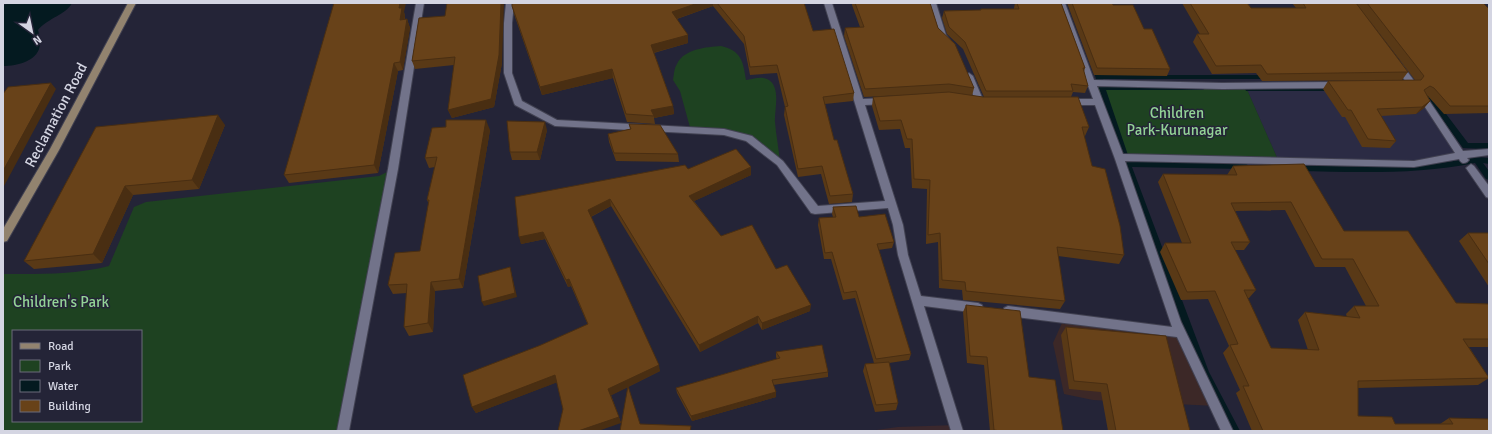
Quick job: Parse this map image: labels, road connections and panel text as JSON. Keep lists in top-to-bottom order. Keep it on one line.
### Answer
{"streets":{"main road":["Reclamation Road"]},"parks":["Children Park-Kurunagar","Children's Park"],"legend":["Road","Park","Water","Building"],"north":"bottom right"}
